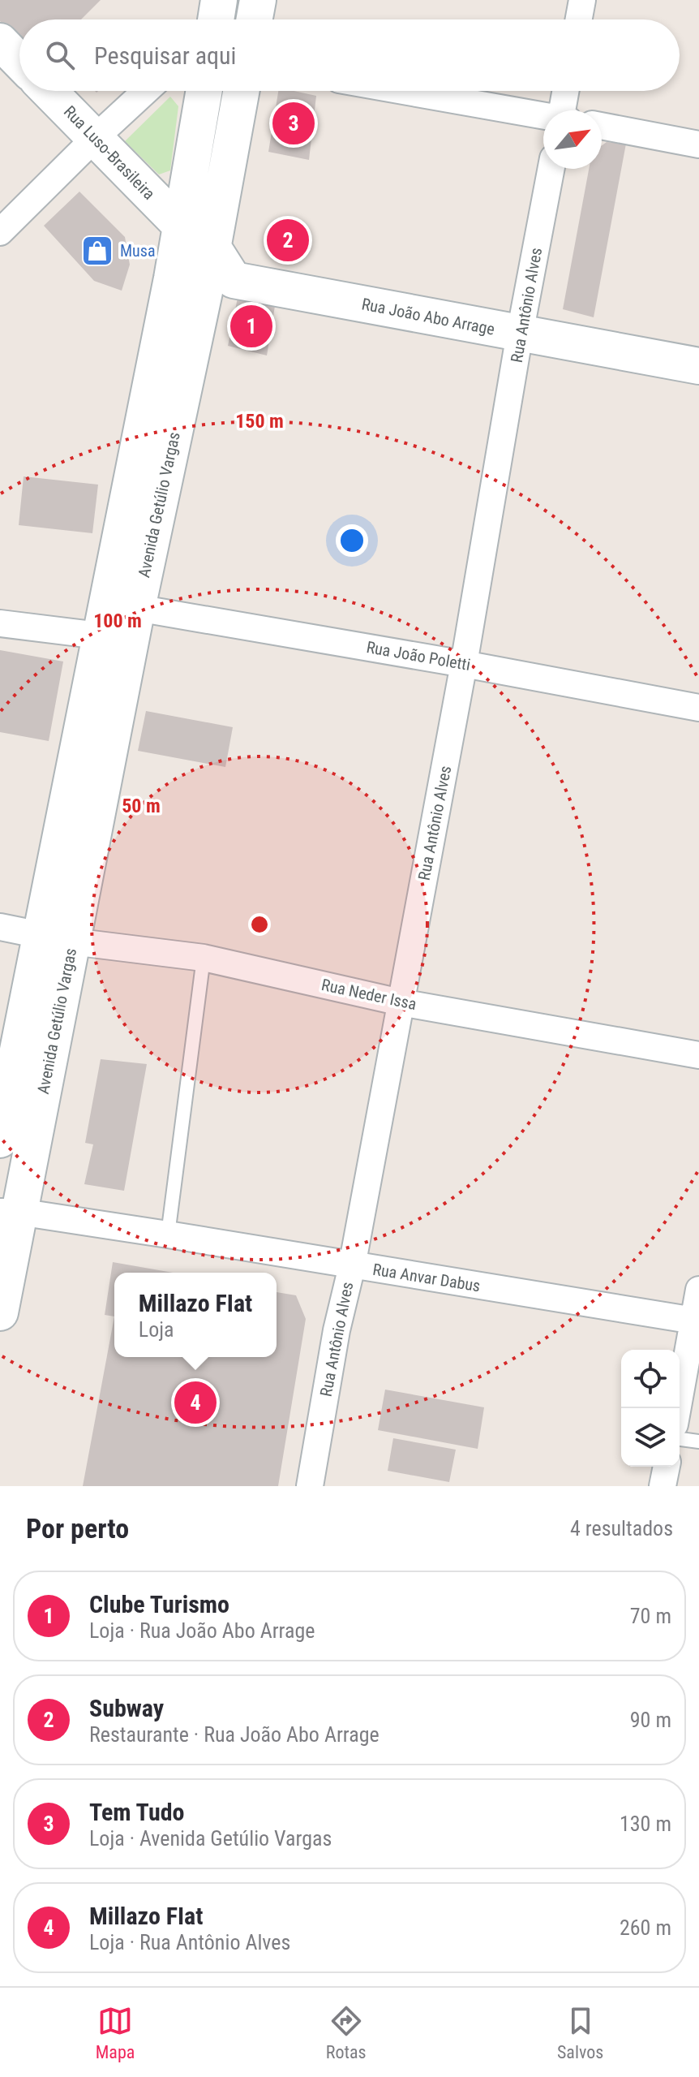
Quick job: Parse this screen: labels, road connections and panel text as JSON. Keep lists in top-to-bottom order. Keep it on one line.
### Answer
{"streets":{"main road":["Rua Luso-Brasileira","Rua João Abo Arrage","Avenida Getúlio Vargas"],"street":["Rua Antônio Alves","Rua João Poletti","Rua Neder Issa","Rua Anvar Dabus"]},"crossings":[["Rua Luso-Brasileira","Avenida Getúlio Vargas"],["Rua Antônio Alves","Rua João Abo Arrage"],["Rua Antônio Alves","Rua João Poletti"],["Rua Antônio Alves","Rua Neder Issa"],["Rua Antônio Alves","Rua Anvar Dabus"],["Rua João Abo Arrage","Avenida Getúlio Vargas"],["Avenida Getúlio Vargas","Rua João Poletti"],["Avenida Getúlio Vargas","Rua Neder Issa"],["Avenida Getúlio Vargas","Rua Anvar Dabus"]],"places":{"shop":["Musa"]},"north":"top right","page":{"search":"Pesquisar aqui","pins":["3","2","1","4"],"popup":["Millazo FIat","Loja"],"heading":["Por perto","4 resultados"],"list":[{"mark":"1","name":"Clube Turismo","note":"Loja · Rua João Abo Arrage","value":"70 m"},{"mark":"2","name":"Subway","note":"Restaurante · Rua João Abo Arrage","value":"90 m"},{"mark":"3","name":"Tem Tudo","note":"Loja · Avenida Getúlio Vargas","value":"130 m"},{"mark":"4","name":"Millazo FIat","note":"Loja · Rua Antônio Alves","value":"260 m"}],"nav":["Mapa","Rotas","Salvos"]},"rings":["150 m","100 m","50 m"]}
